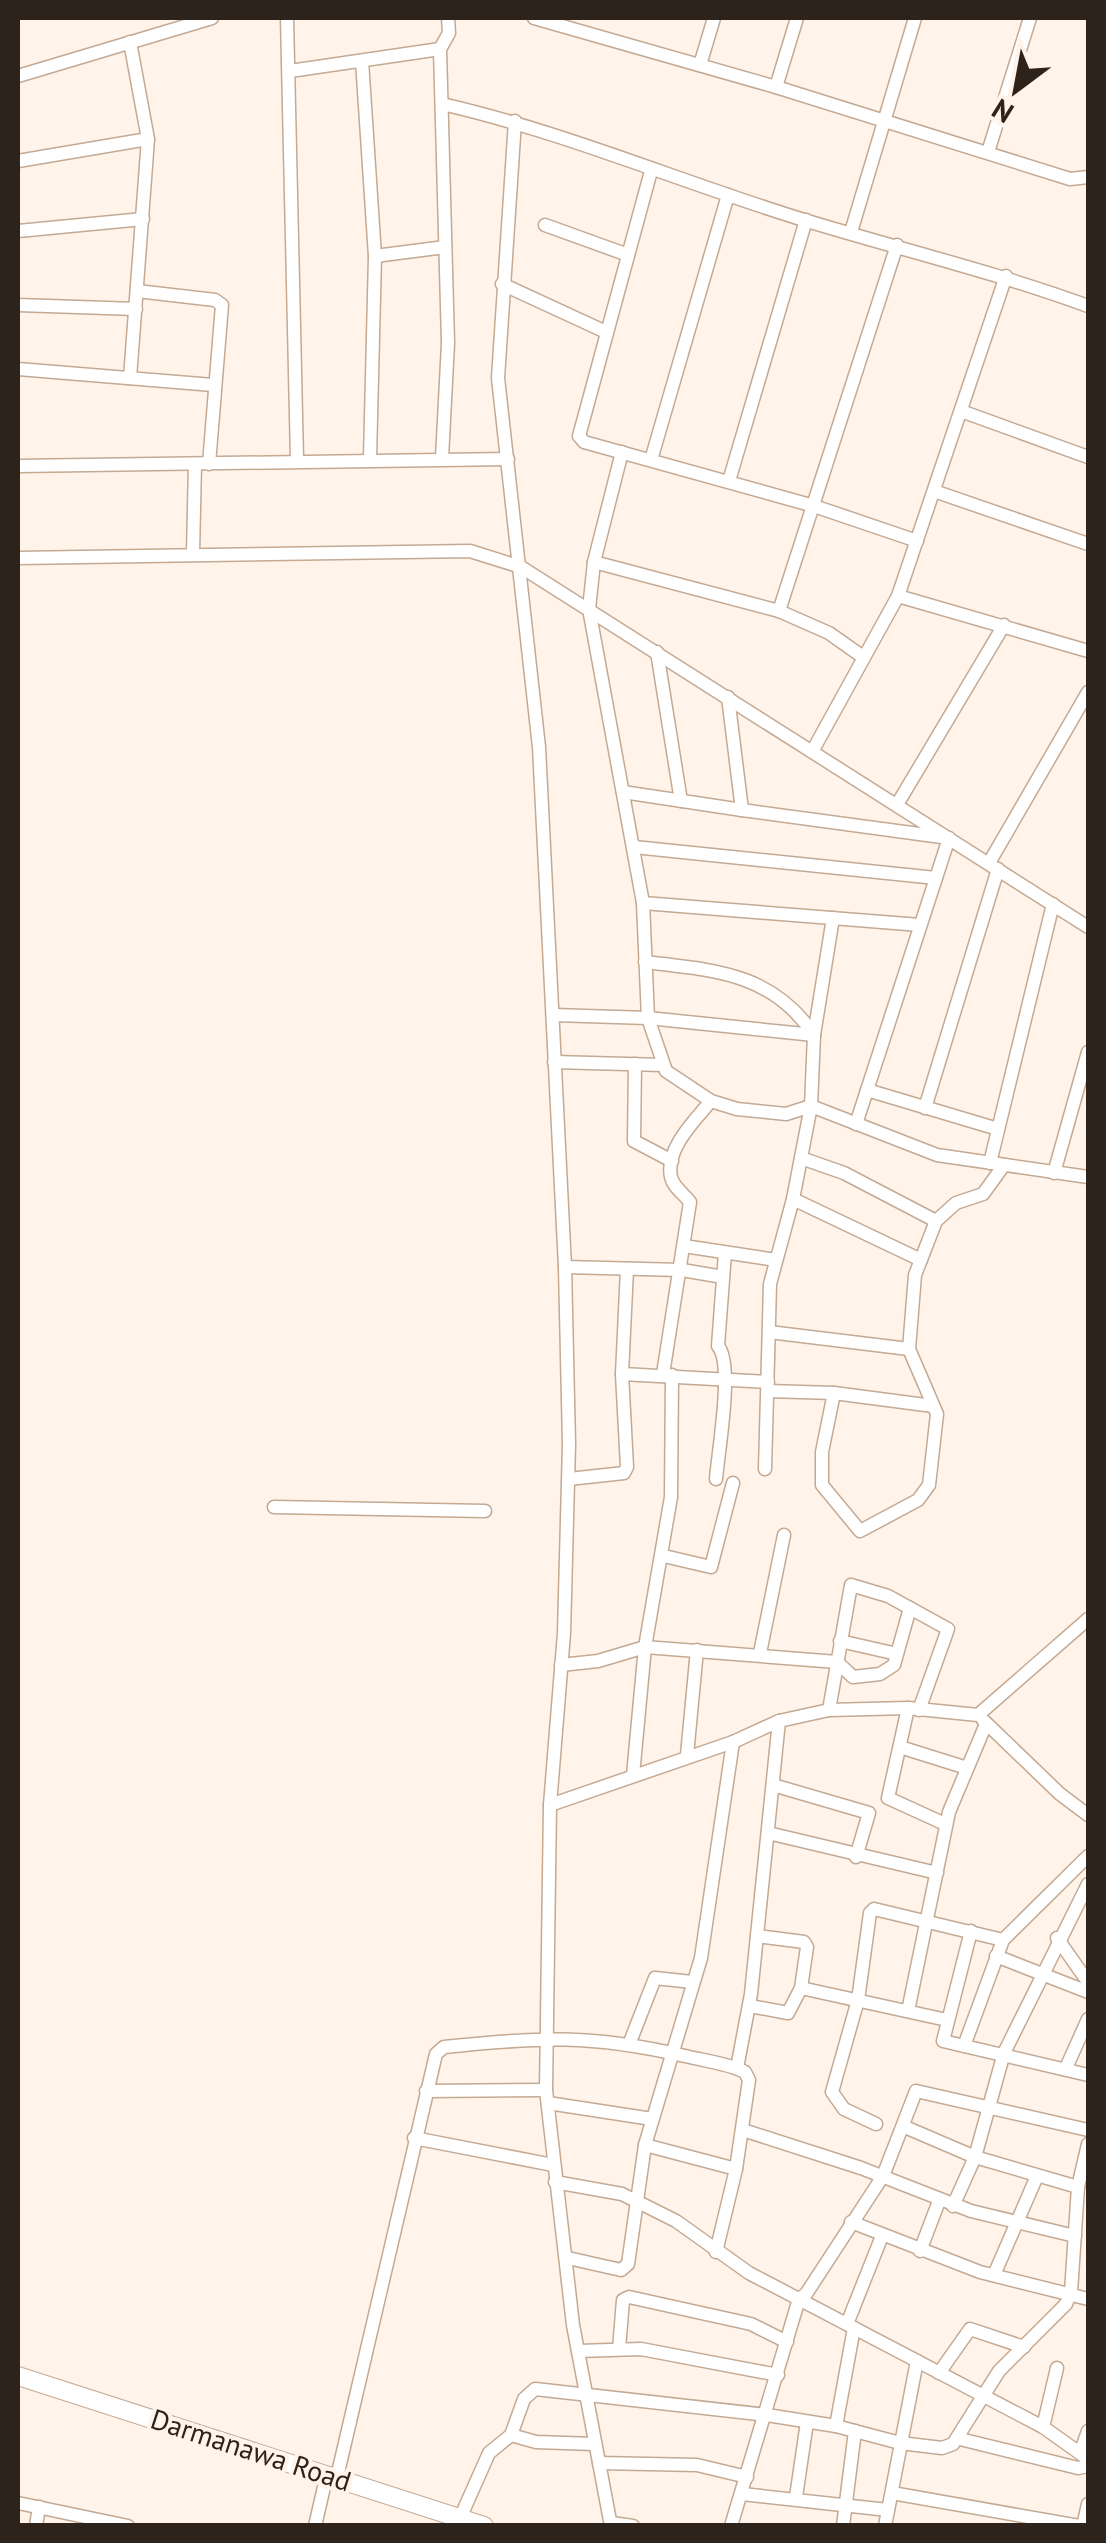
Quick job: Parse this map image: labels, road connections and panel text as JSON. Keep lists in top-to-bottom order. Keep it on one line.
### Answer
{"streets":{"street":["Darmanawa Road"]},"north":"bottom left"}
